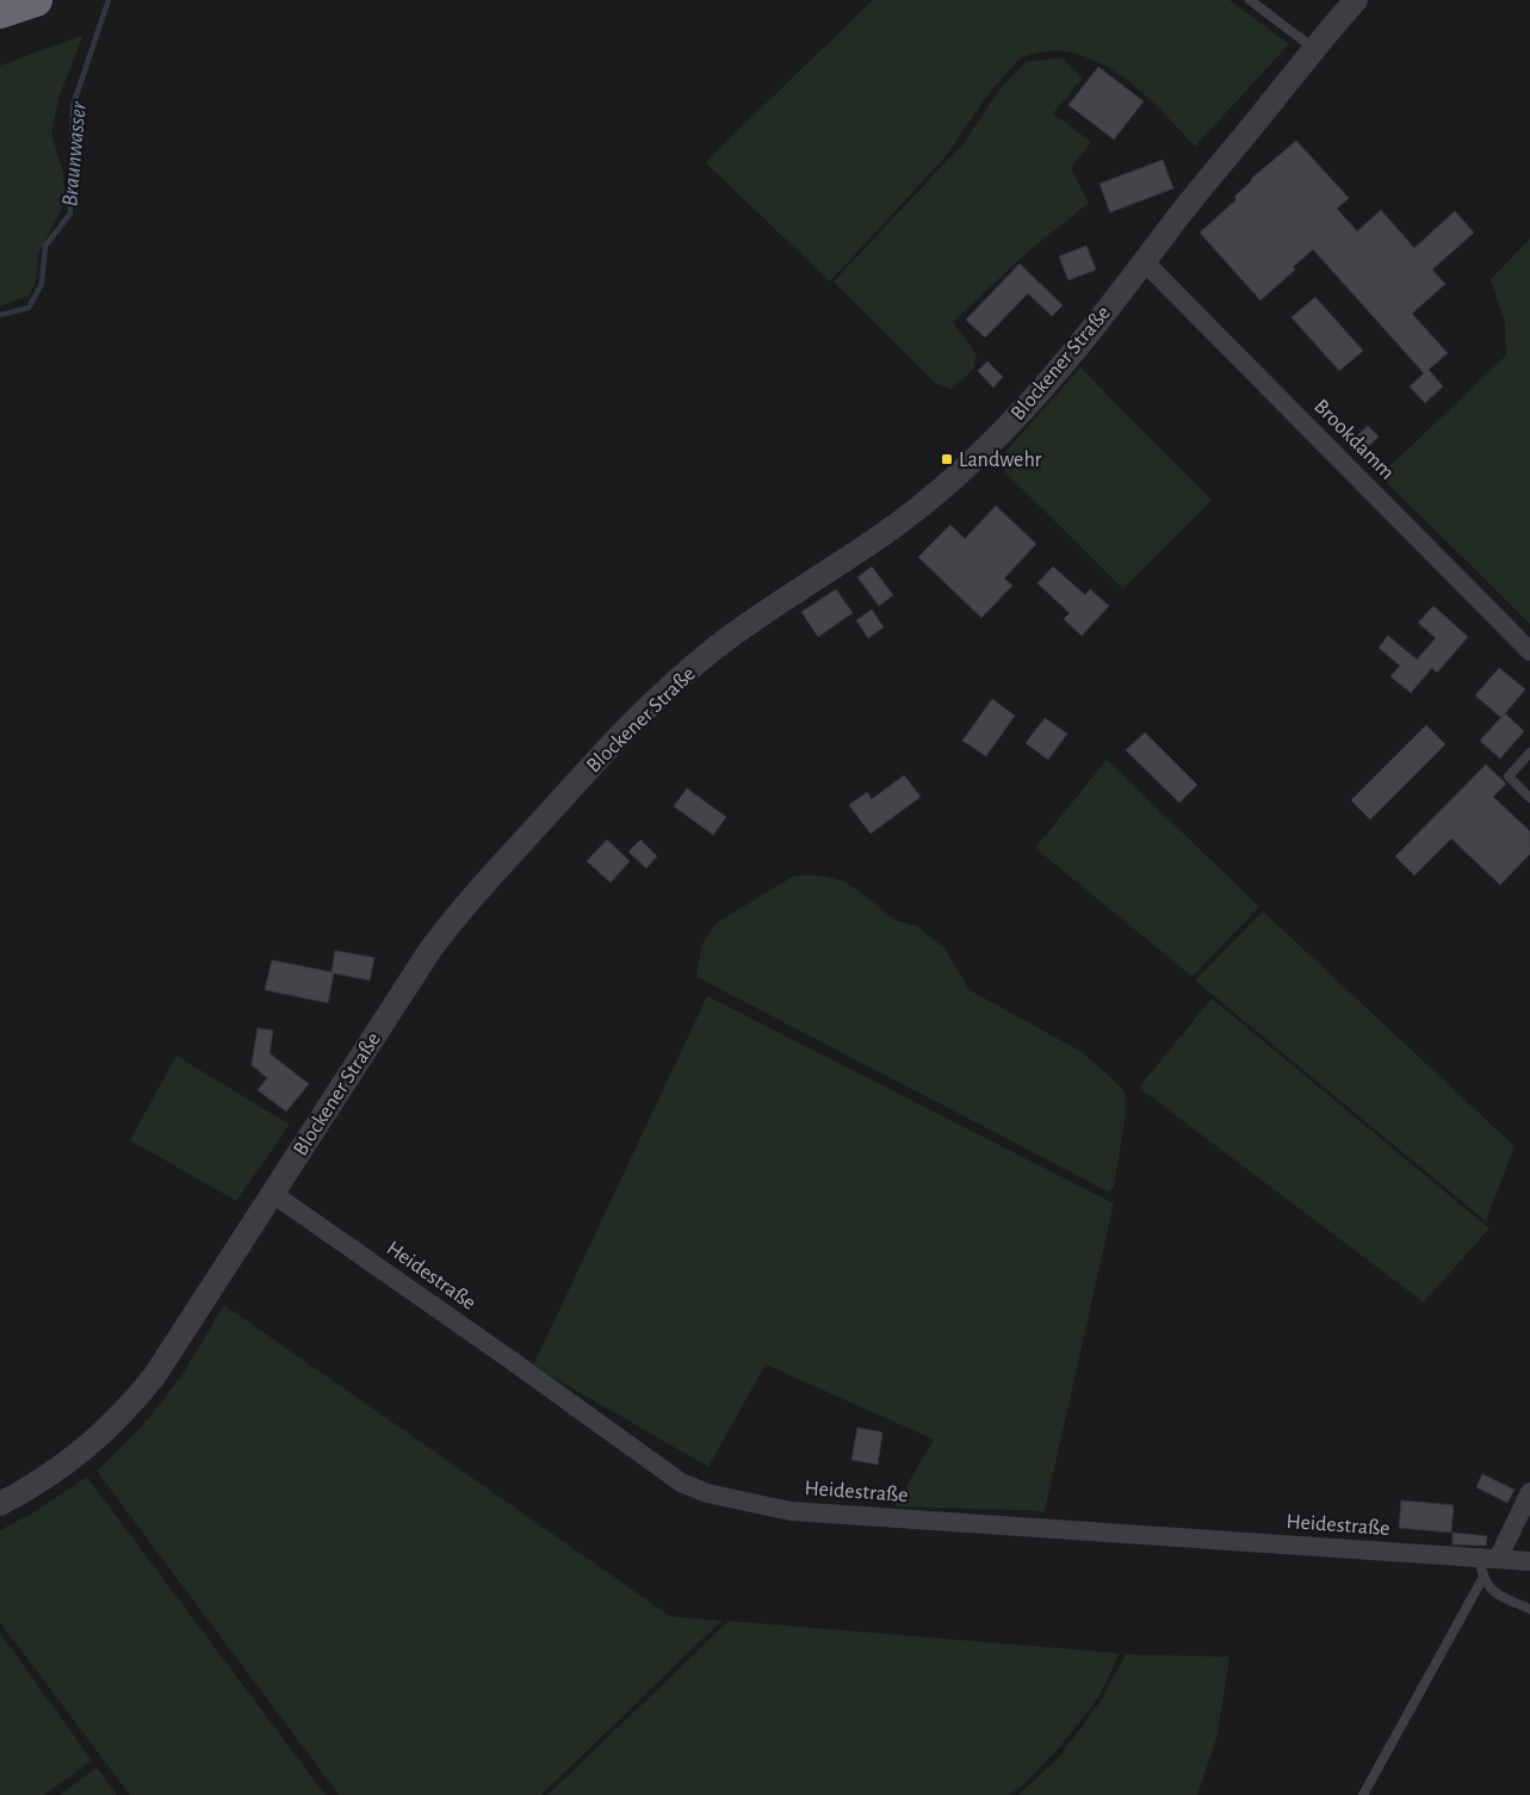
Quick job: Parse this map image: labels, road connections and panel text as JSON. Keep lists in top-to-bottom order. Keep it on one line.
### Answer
{"streets":{"street":["Blockener Straße","Brookdamm","Heidestraße"]},"crossings":[["Blockener Straße","Brookdamm"],["Blockener Straße","Heidestraße"]],"water":["Braunwasser"],"places":{"transit":["Landwehr"]}}
